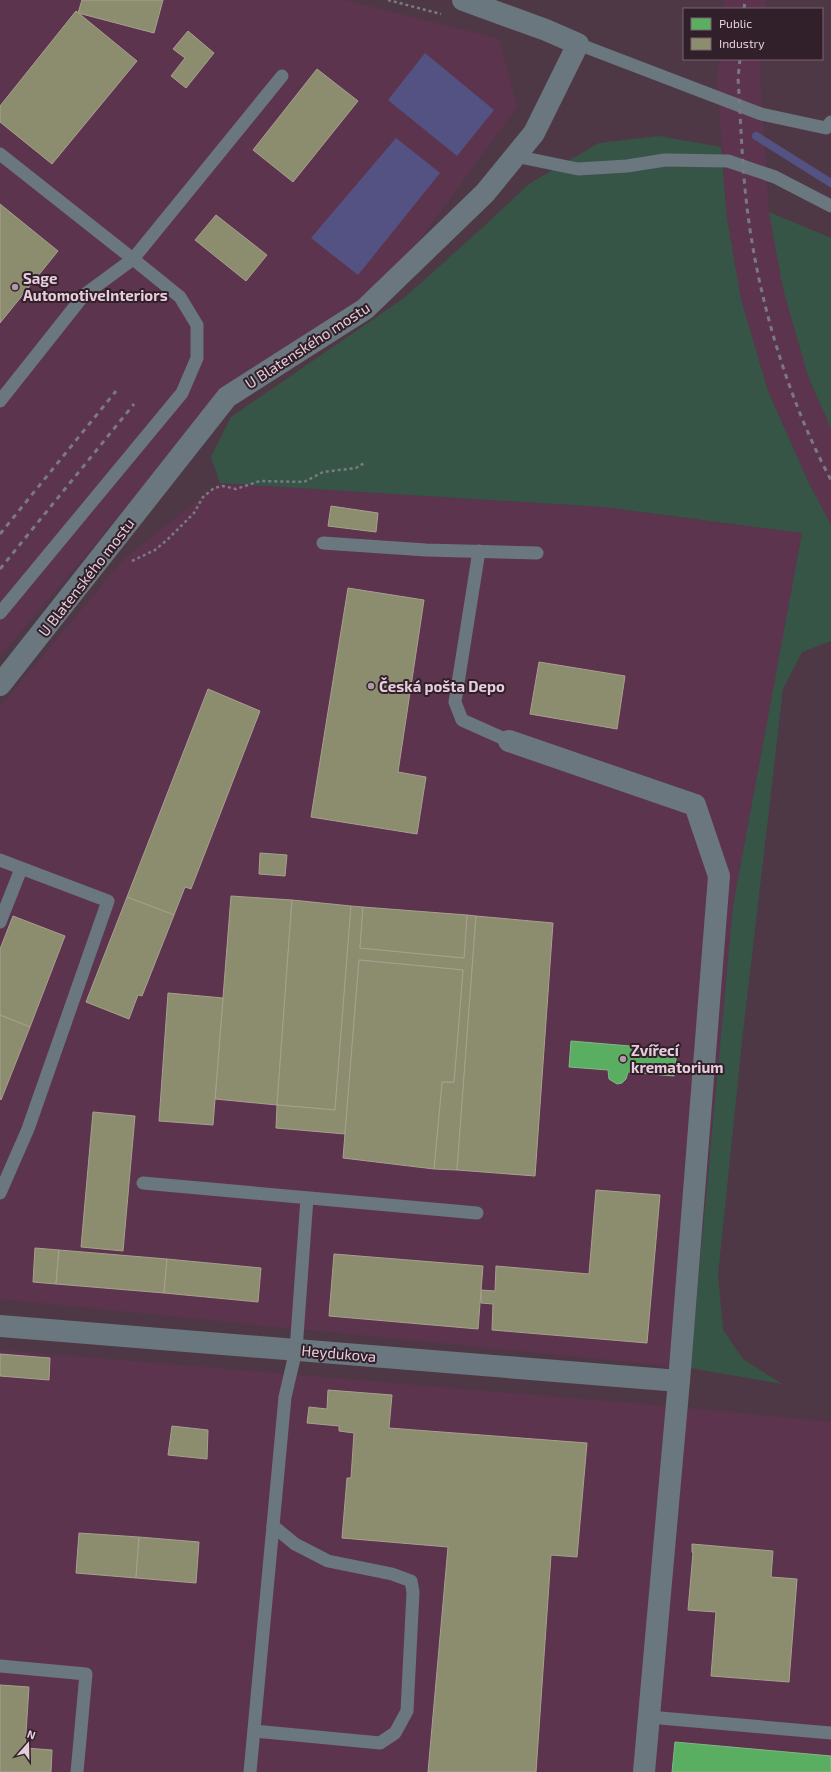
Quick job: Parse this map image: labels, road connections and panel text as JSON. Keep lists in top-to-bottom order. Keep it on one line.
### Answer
{"streets":{"street":["U Blatenského mostu","Heydukova"]},"places":["Sage AutomotiveInteriors","Česká pošta Depo","Zvířecí krematorium"],"legend":["Public","Industry"],"north":"top"}
